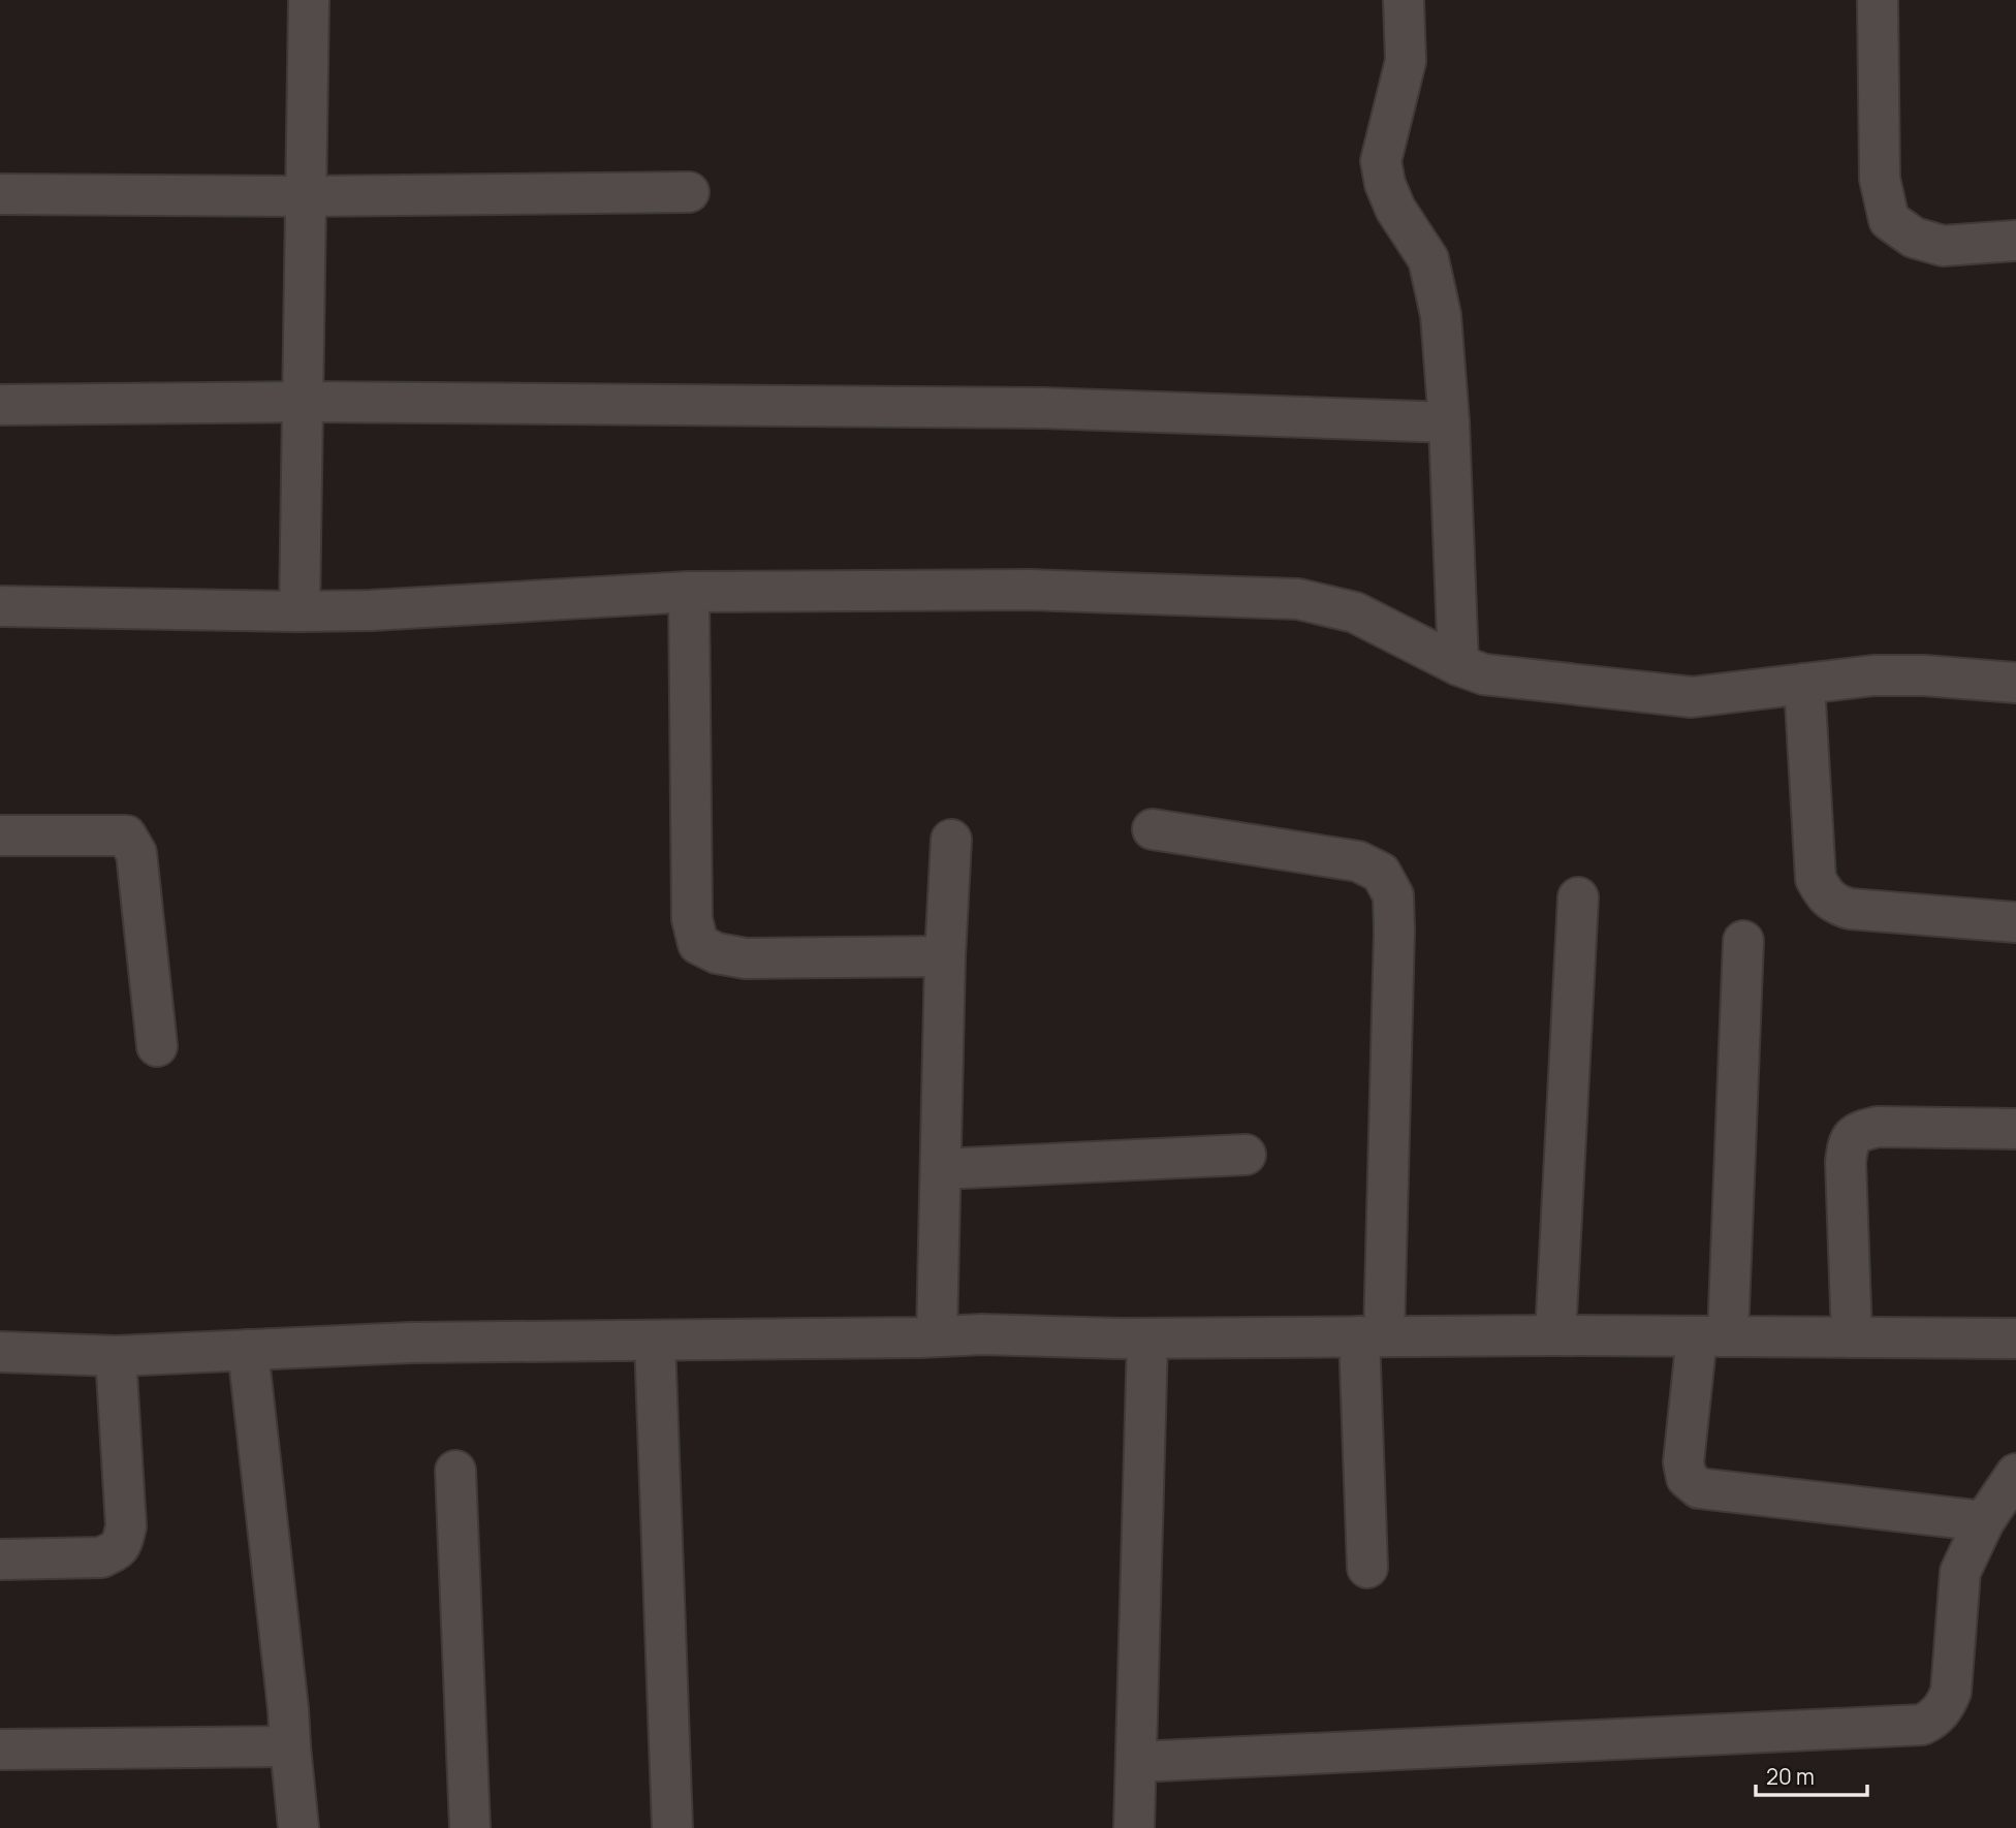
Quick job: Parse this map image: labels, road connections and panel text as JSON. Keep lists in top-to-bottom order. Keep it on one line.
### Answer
{"scale_bar":"20 m"}
